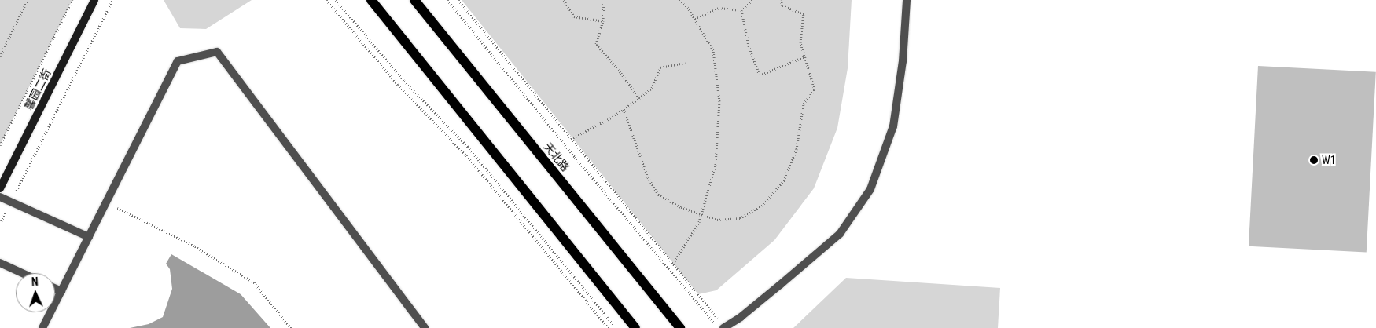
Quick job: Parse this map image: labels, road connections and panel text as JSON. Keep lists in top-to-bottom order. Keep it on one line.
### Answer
{"streets":{"main road":["天北路"],"street":["馨园二街"]},"places":["W1"],"north":"top"}
